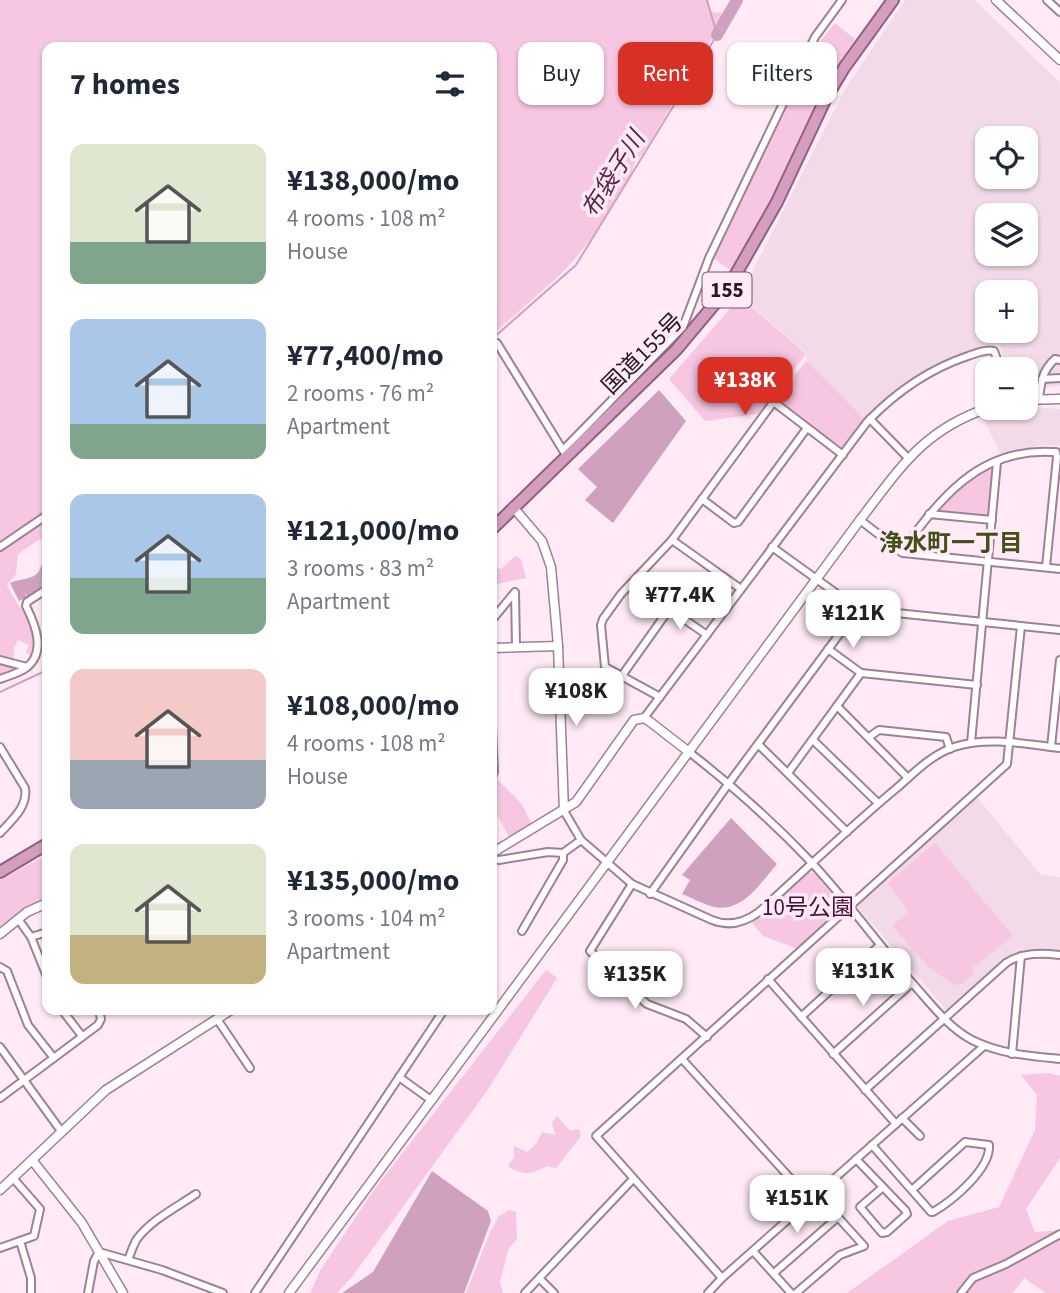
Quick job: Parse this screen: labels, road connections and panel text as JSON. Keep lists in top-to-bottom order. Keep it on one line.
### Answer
{"streets":{"highway":["155","国道155号"]},"districts":["浄水町一丁目"],"water":["布袋子川"],"parks":["10号公園"],"page":{"chip":["Buy","Rent","Filters"],"heading":"7 homes","map_buttons":["+","−"],"list":[{"name":"¥138,000/mo","note":"4 rooms · 108 m² · House"},{"name":"¥77,400/mo","note":"2 rooms · 76 m² · Apartment"},{"name":"¥121,000/mo","note":"3 rooms · 83 m² · Apartment"},{"name":"¥108,000/mo","note":"4 rooms · 108 m² · House"},{"name":"¥135,000/mo","note":"3 rooms · 104 m² · Apartment"}],"price":["¥138K","¥77.4K","¥121K","¥108K","¥131K","¥135K","¥151K"]}}
